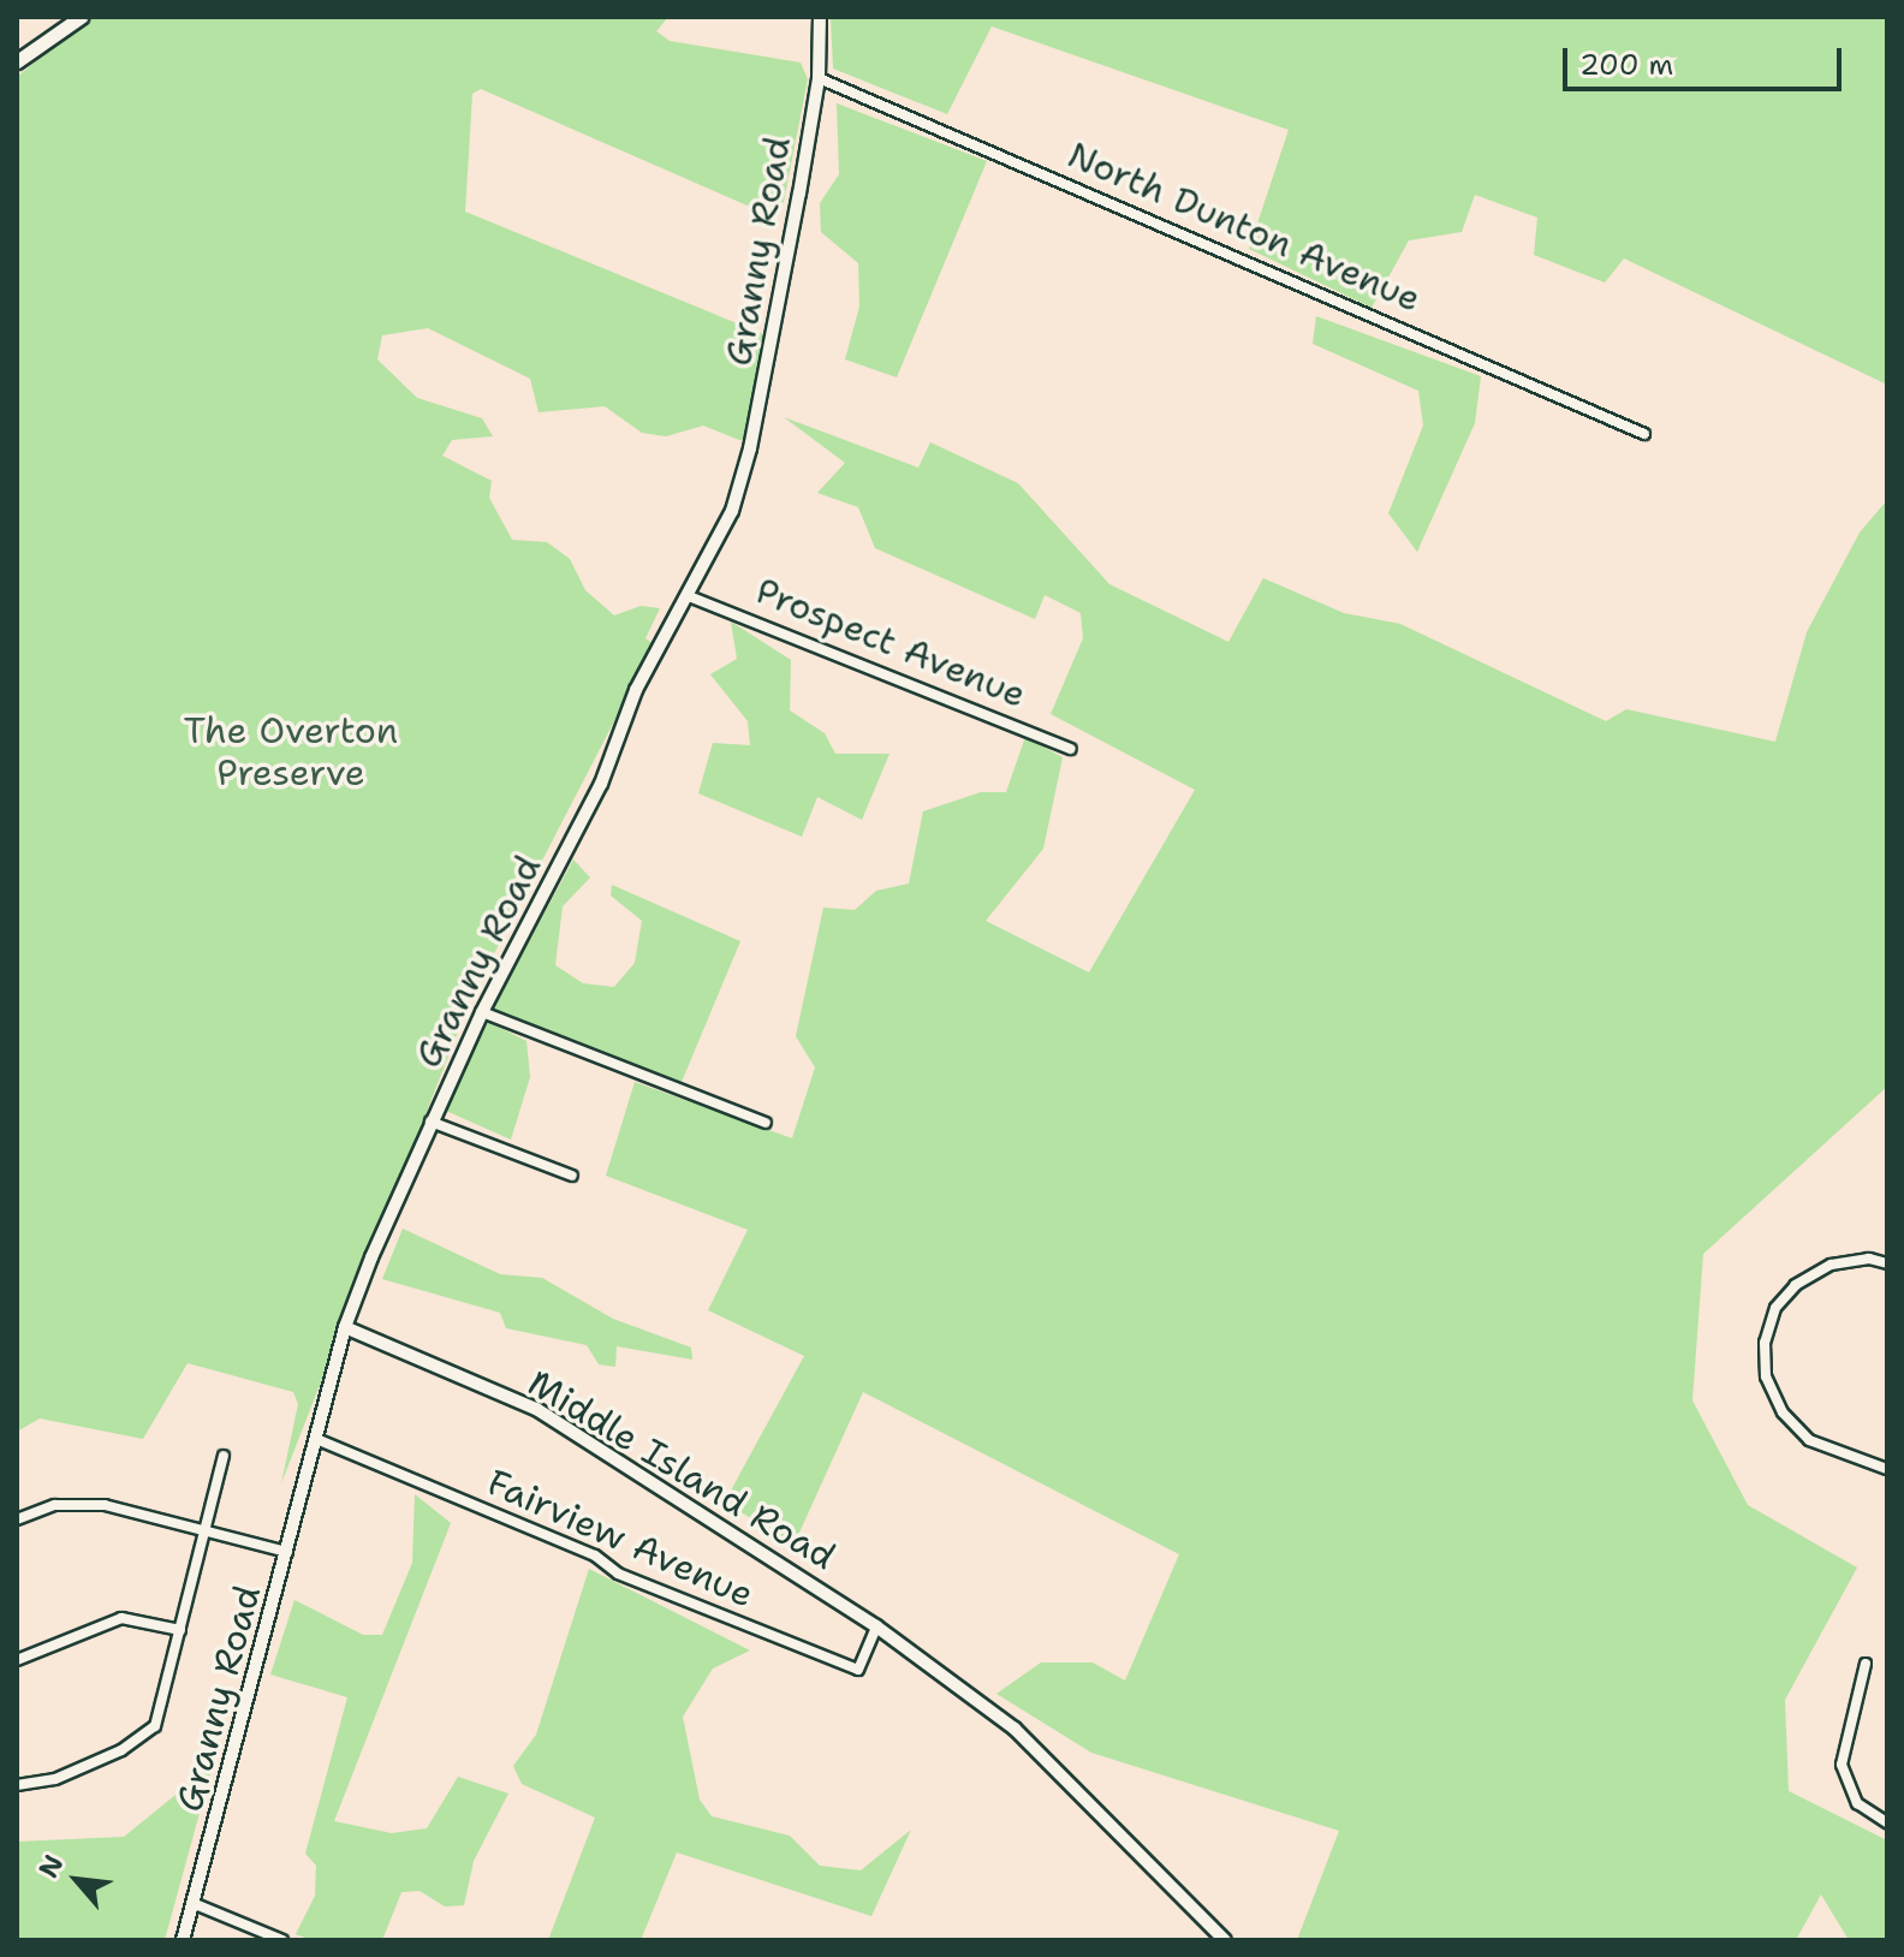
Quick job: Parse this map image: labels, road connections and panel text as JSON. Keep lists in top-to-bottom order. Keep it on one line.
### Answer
{"streets":{"street":["North Dunton Avenue","Granny Road","Prospect Avenue","Middle Island Road","Fairview Avenue"]},"crossings":[["North Dunton Avenue","Granny Road"],["Granny Road","Prospect Avenue"],["Granny Road","Middle Island Road"],["Granny Road","Fairview Avenue"],["Middle Island Road","Fairview Avenue"]],"parks":["The Overton Preserve"],"scale_bar":"200 m","north":"top left"}
